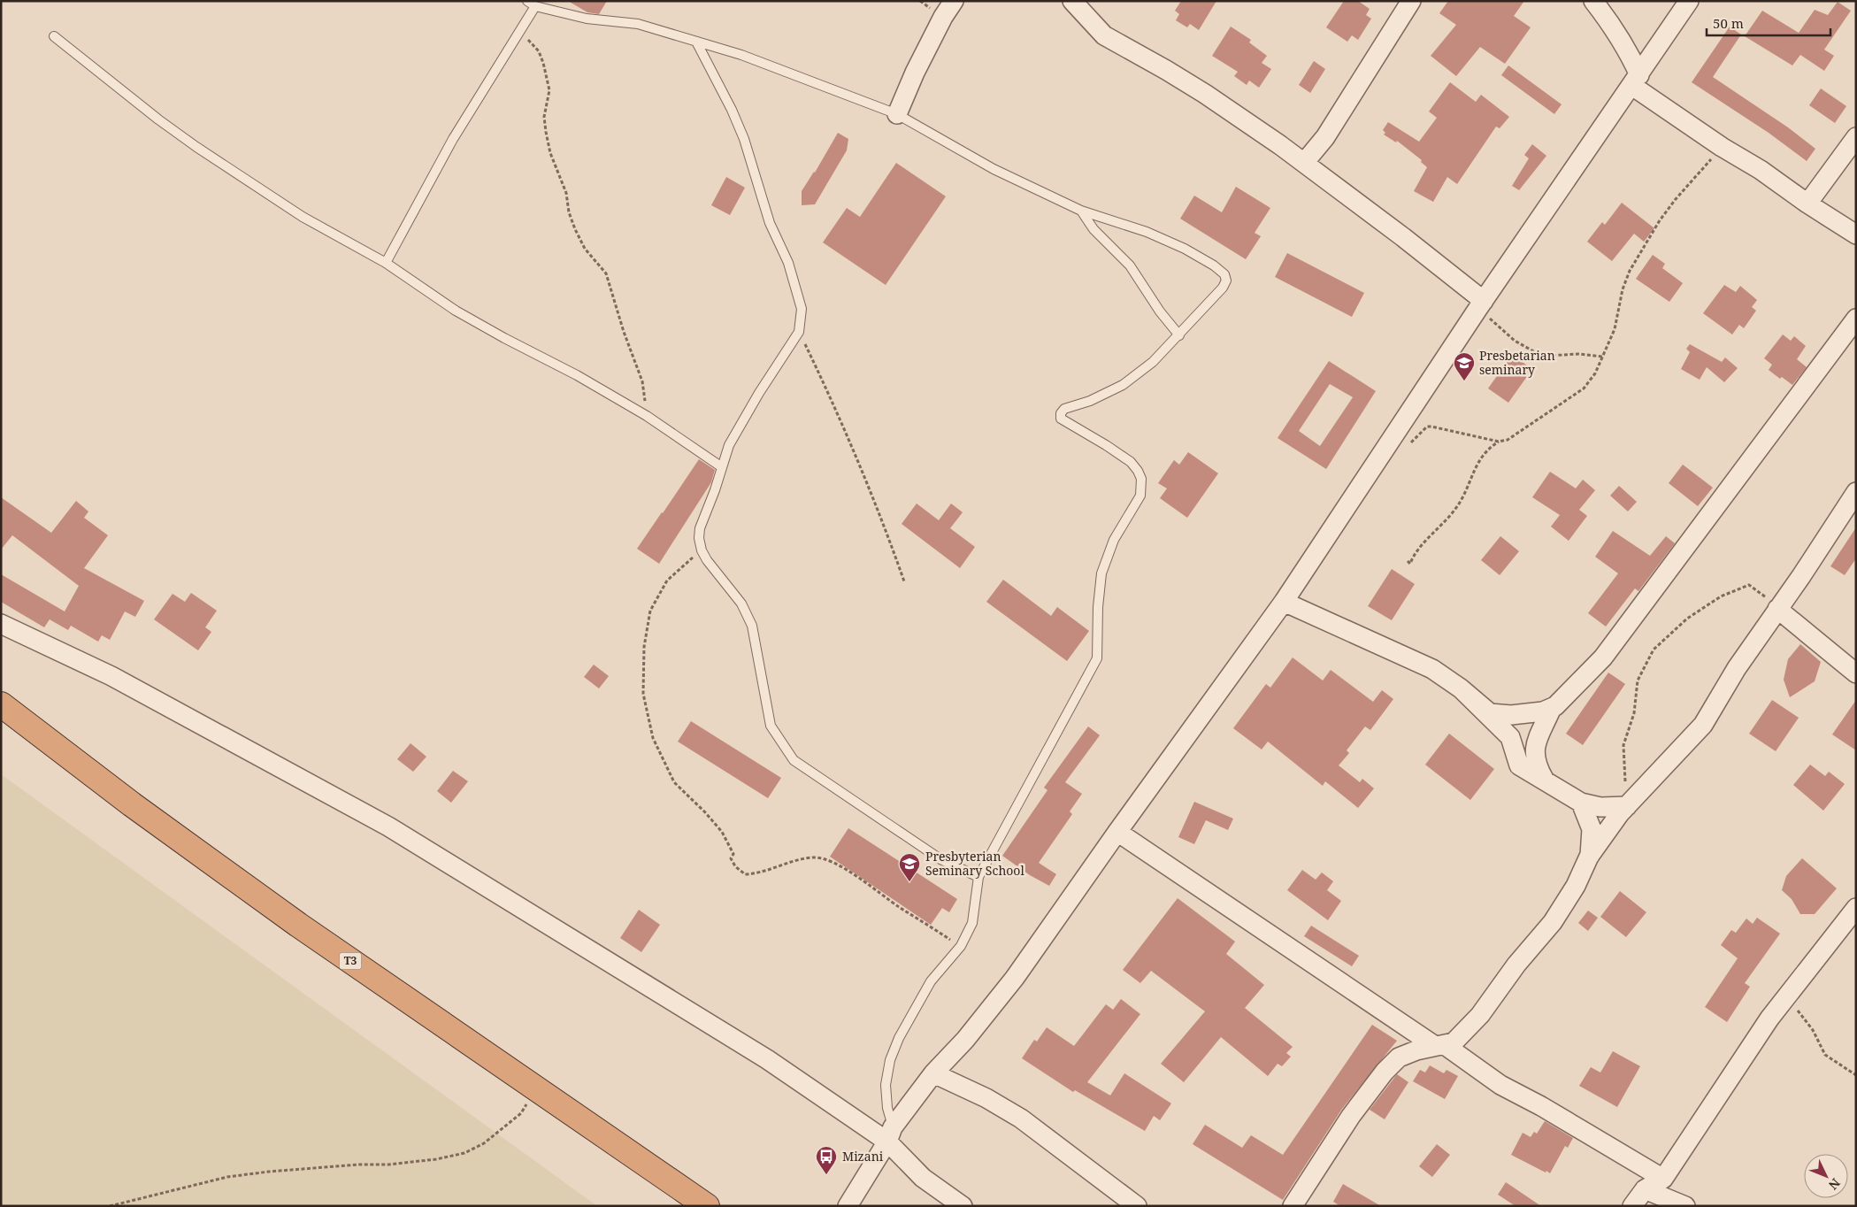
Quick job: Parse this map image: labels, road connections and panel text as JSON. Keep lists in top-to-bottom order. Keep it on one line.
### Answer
{"streets":{"highway":["T3"]},"places":{"school or university":["Presbetarian seminary","Presbyterian Seminary School"],"bus stop":["Mizani"]},"scale_bar":"50 m","north":"bottom right"}
